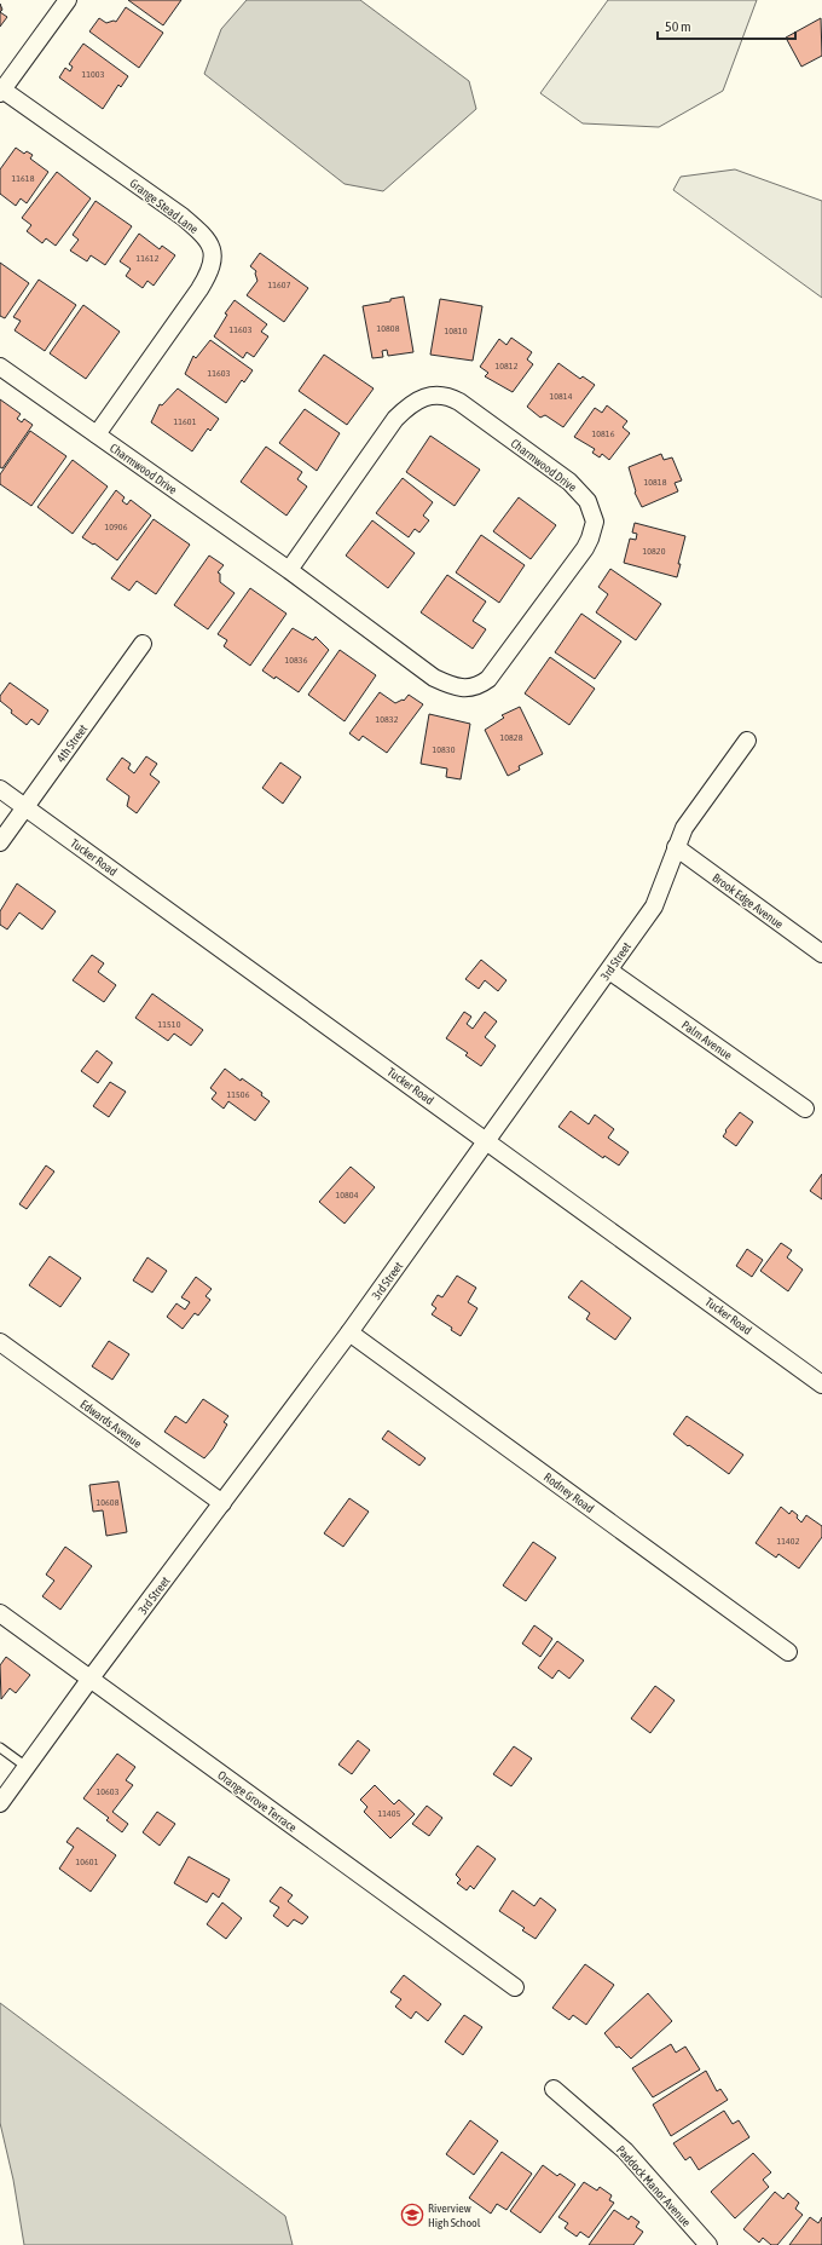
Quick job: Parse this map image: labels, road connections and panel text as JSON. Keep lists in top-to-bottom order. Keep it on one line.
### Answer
{"streets":{"street":["Grange Stead Lane","Charmwood Drive","4th Street","Tucker Road","Brook Edge Avenue","3rd Street","Palm Avenue","Edwards Avenue","Rodney Road","Orange Grove Terrace","Paddock Manor Avenue"]},"crossings":[["Grange Stead Lane","Charmwood Drive"],["4th Street","Tucker Road"],["Tucker Road","3rd Street"],["Brook Edge Avenue","3rd Street"],["3rd Street","Palm Avenue"],["3rd Street","Edwards Avenue"],["3rd Street","Rodney Road"],["3rd Street","Orange Grove Terrace"]],"places":{"school or university":["Riverview High School"]},"house_numbers":["11003","11618","11612","11607","10808","11603","10810","10812","11603","10814","11601","10816","10818","10906","10820","10836","10832","10828","10830","11510","11506","10804","10608","11402","10603","11405","10601"],"scale_bar":"50 m"}
